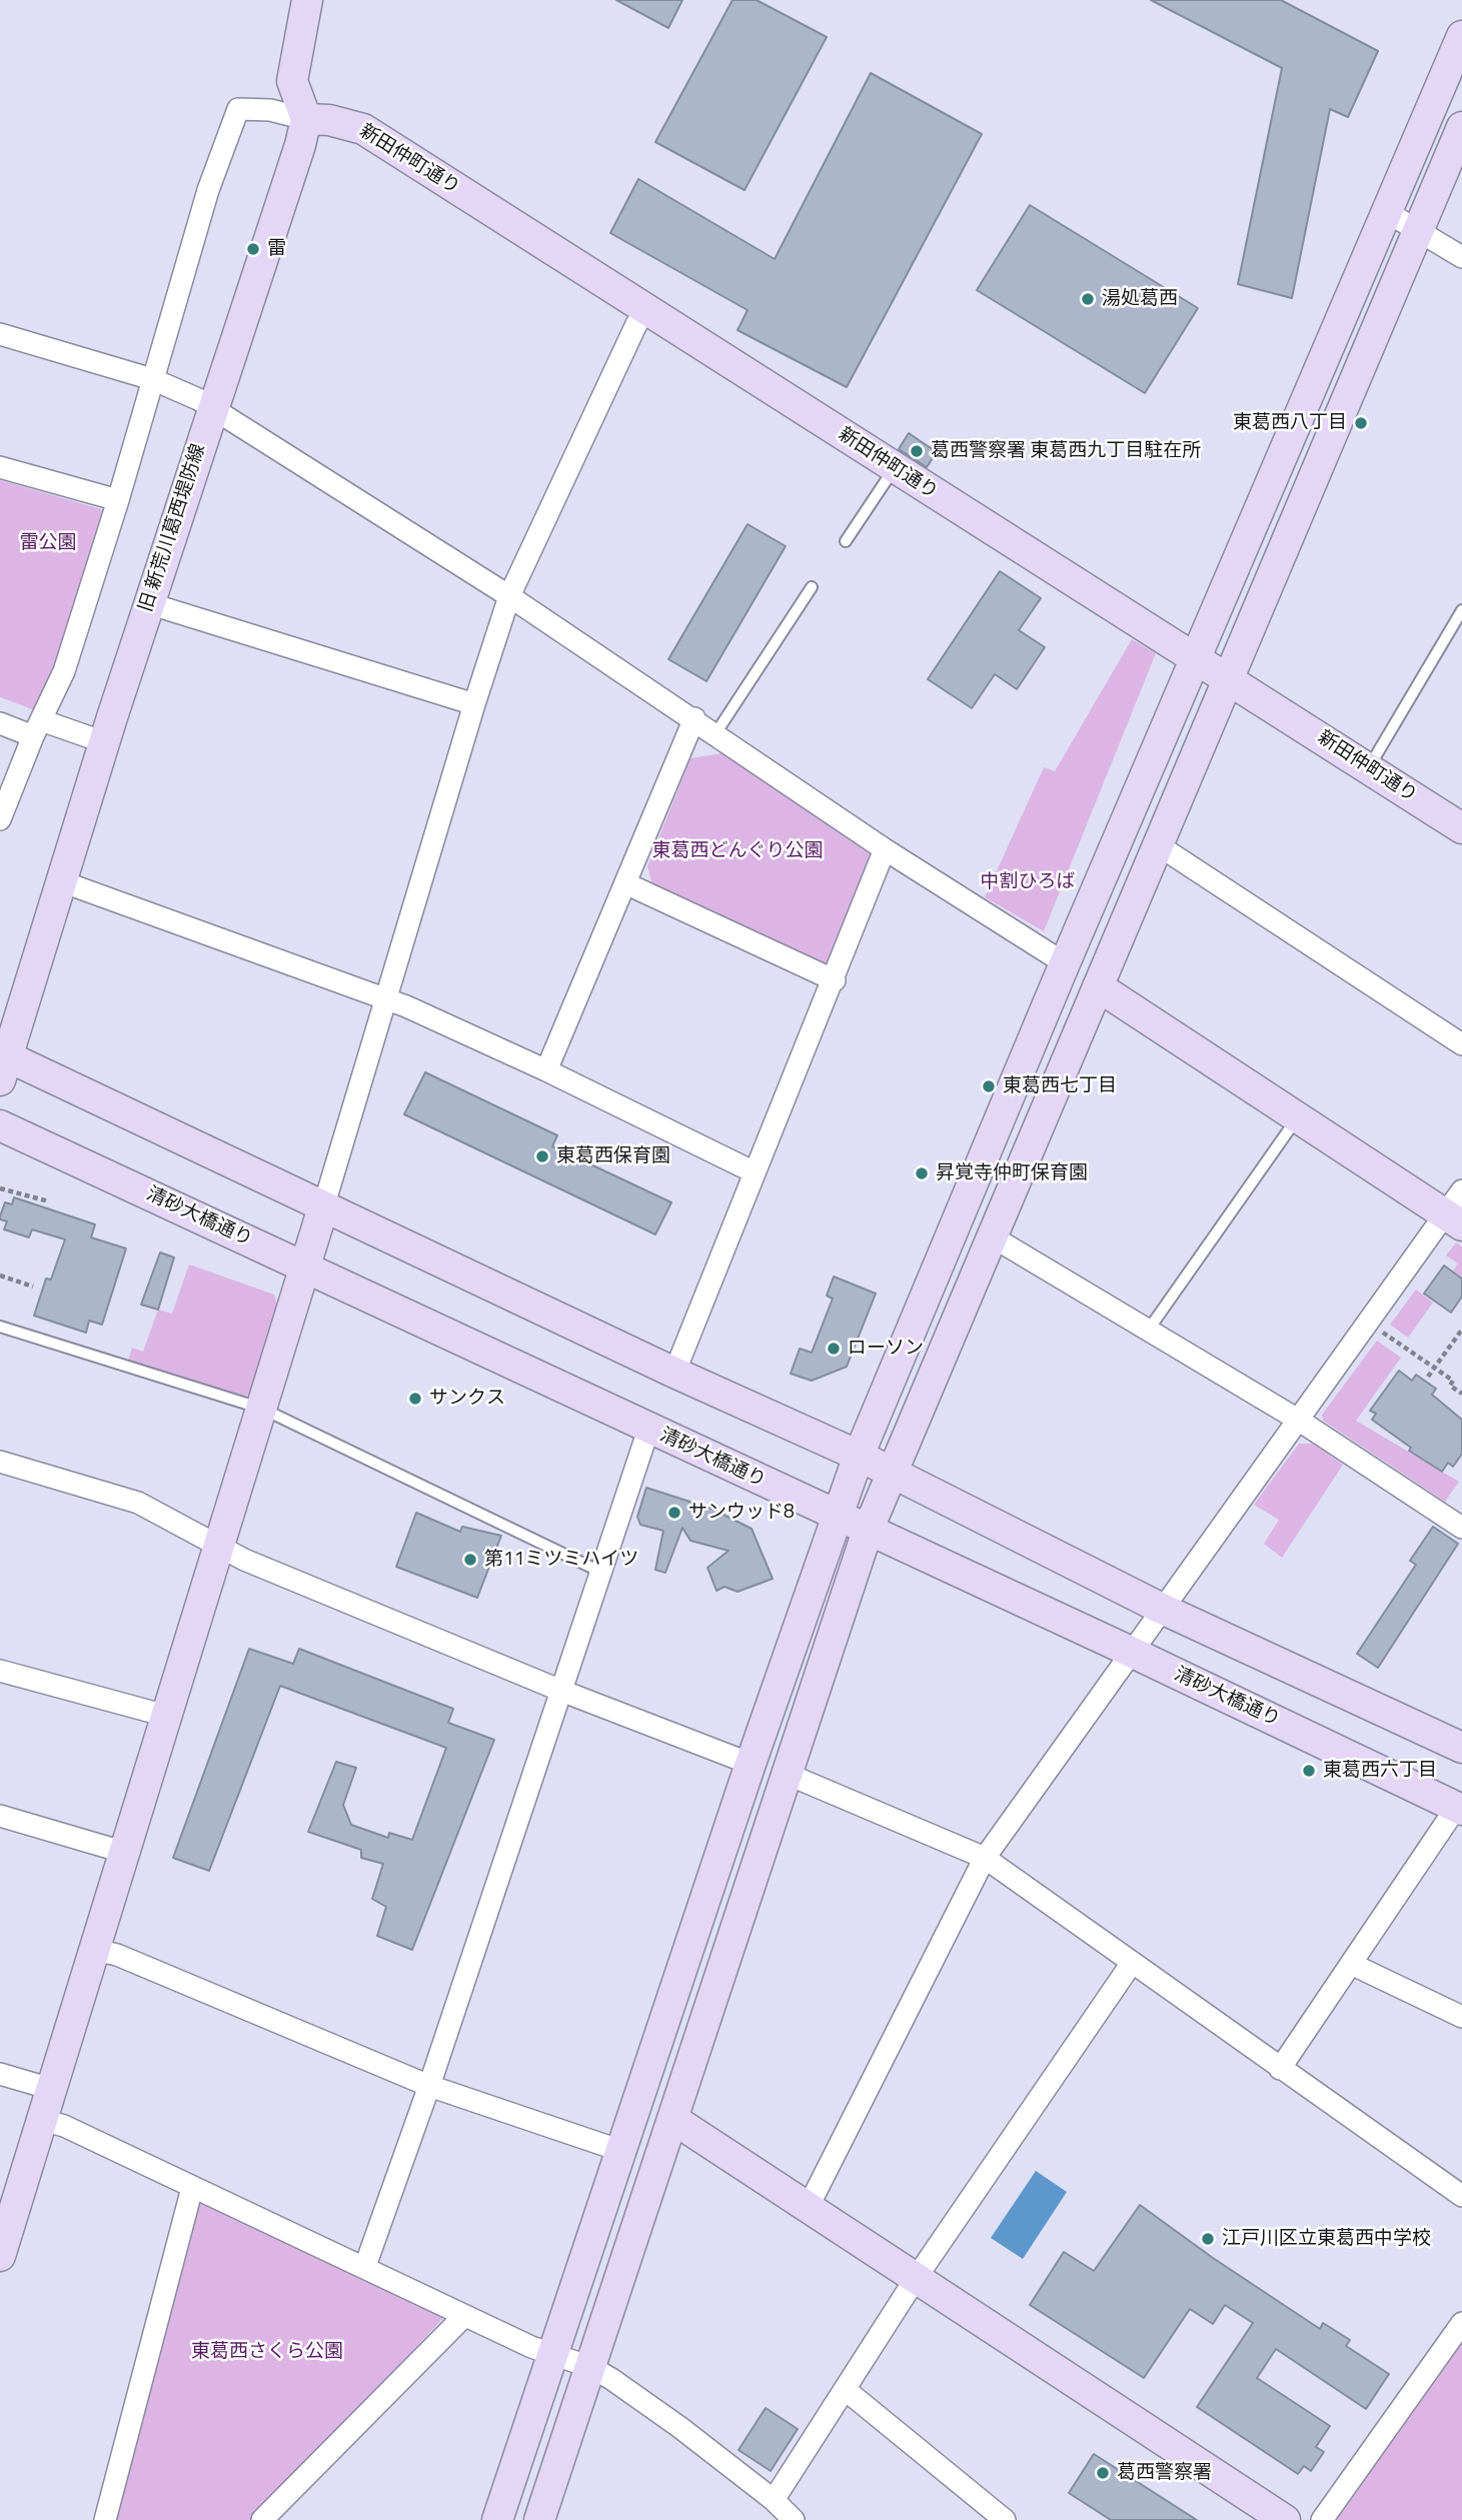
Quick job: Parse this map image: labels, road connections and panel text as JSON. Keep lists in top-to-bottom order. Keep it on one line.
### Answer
{"streets":{"street":["新田仲町通り","旧 新荒川葛西堤防線","清砂大橋通り"]},"crossings":[["新田仲町通り","旧 新荒川葛西堤防線"]],"parks":["雷公園","東葛西どんぐり公園","中割ひろば","東葛西さくら公園"],"places":["雷","湯処葛西","東葛西八丁目","葛西警察署 東葛西九丁目駐在所","東葛西七丁目","東葛西保育園","昇覚寺仲町保育園","ローソン","サンクス","サンウッド8","第11ミツミハイツ","東葛西六丁目","江戸川区立東葛西中学校","葛西警察署"]}
